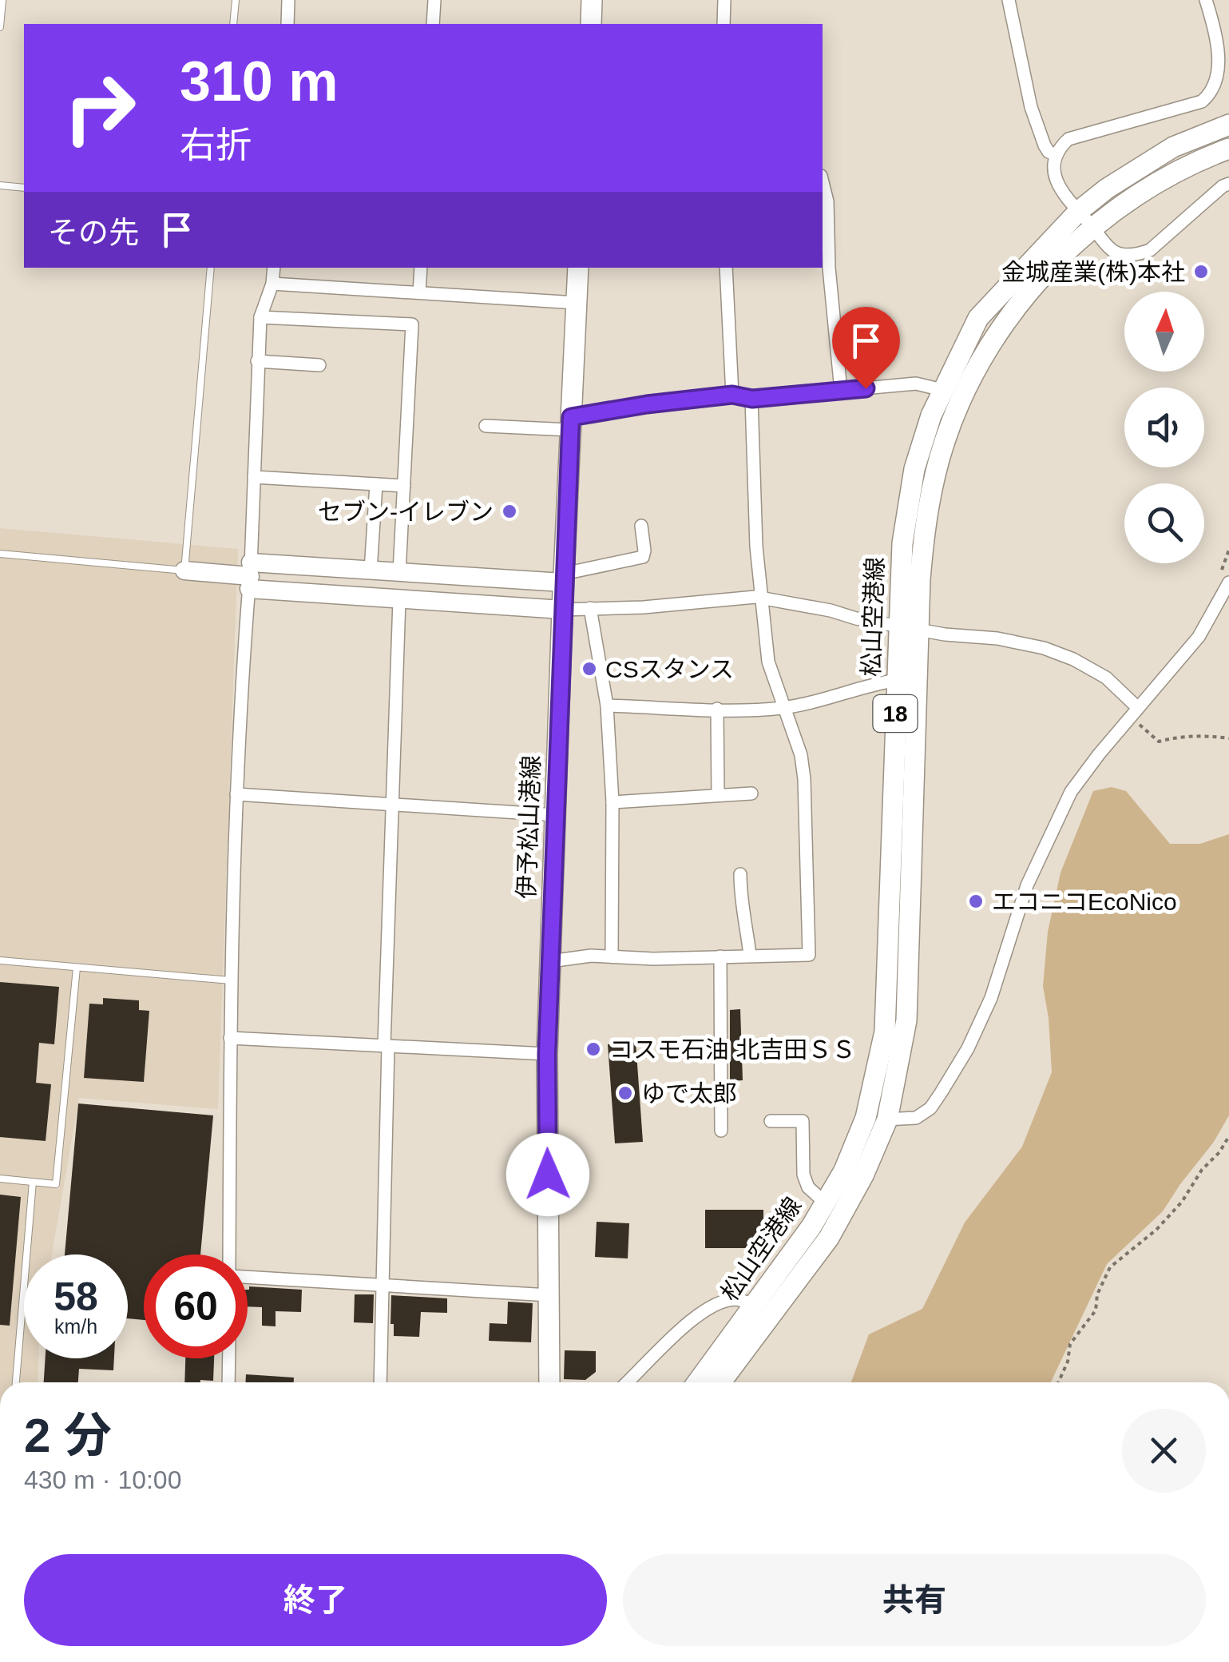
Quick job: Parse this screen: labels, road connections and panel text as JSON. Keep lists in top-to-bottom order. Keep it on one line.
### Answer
{"streets":{"main road":["松山空港線","18","伊予松山港線"]},"places":["金城産業(株)本社","セブン-イレブン","CSスタンス","エコニコEcoNico","コスモ石油 北吉田ＳＳ","ゆで太郎"],"north":"top","page":{"turn":["310 m","右折"],"then":"その先","speed":"58 km/h","limit":"60","heading":["2 分","430 m · 10:00"],"buttons":["終了","共有"]}}
